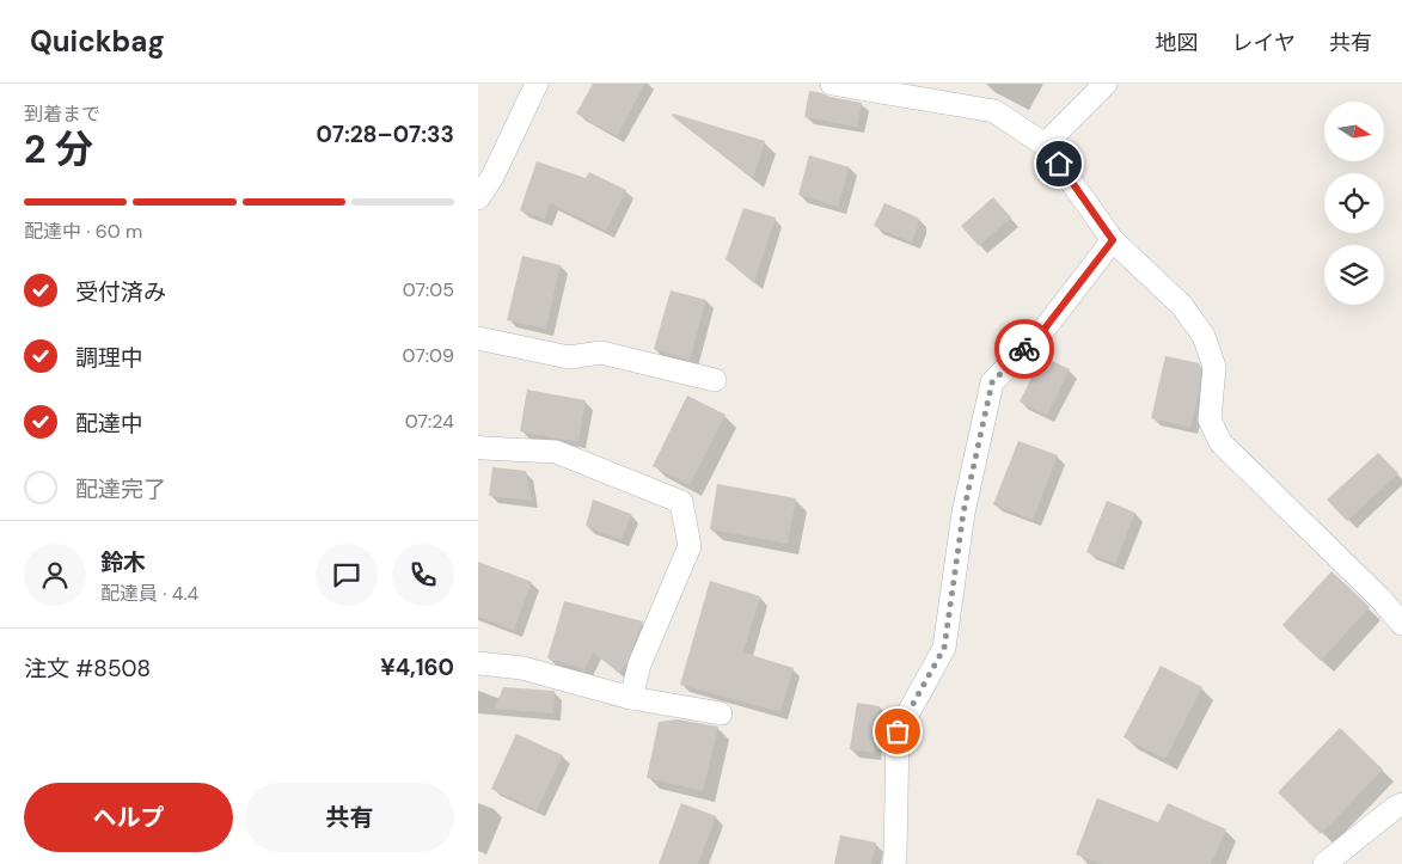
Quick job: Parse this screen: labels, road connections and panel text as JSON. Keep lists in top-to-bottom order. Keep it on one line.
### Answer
{"north":"right","page":{"header":"Quickbag","nav":["地図","レイヤ","共有"],"heading":["2 分","到着まで","07:28–07:33"],"panel":["鈴木","配達員 · 4.4","注文 #8508","¥4,160"],"bar":"配達中 · 60 m","list":[["受付済み","07:05"],["調理中","07:09"],["配達中","07:24"],"配達完了"],"buttons":["ヘルプ","共有"]}}
